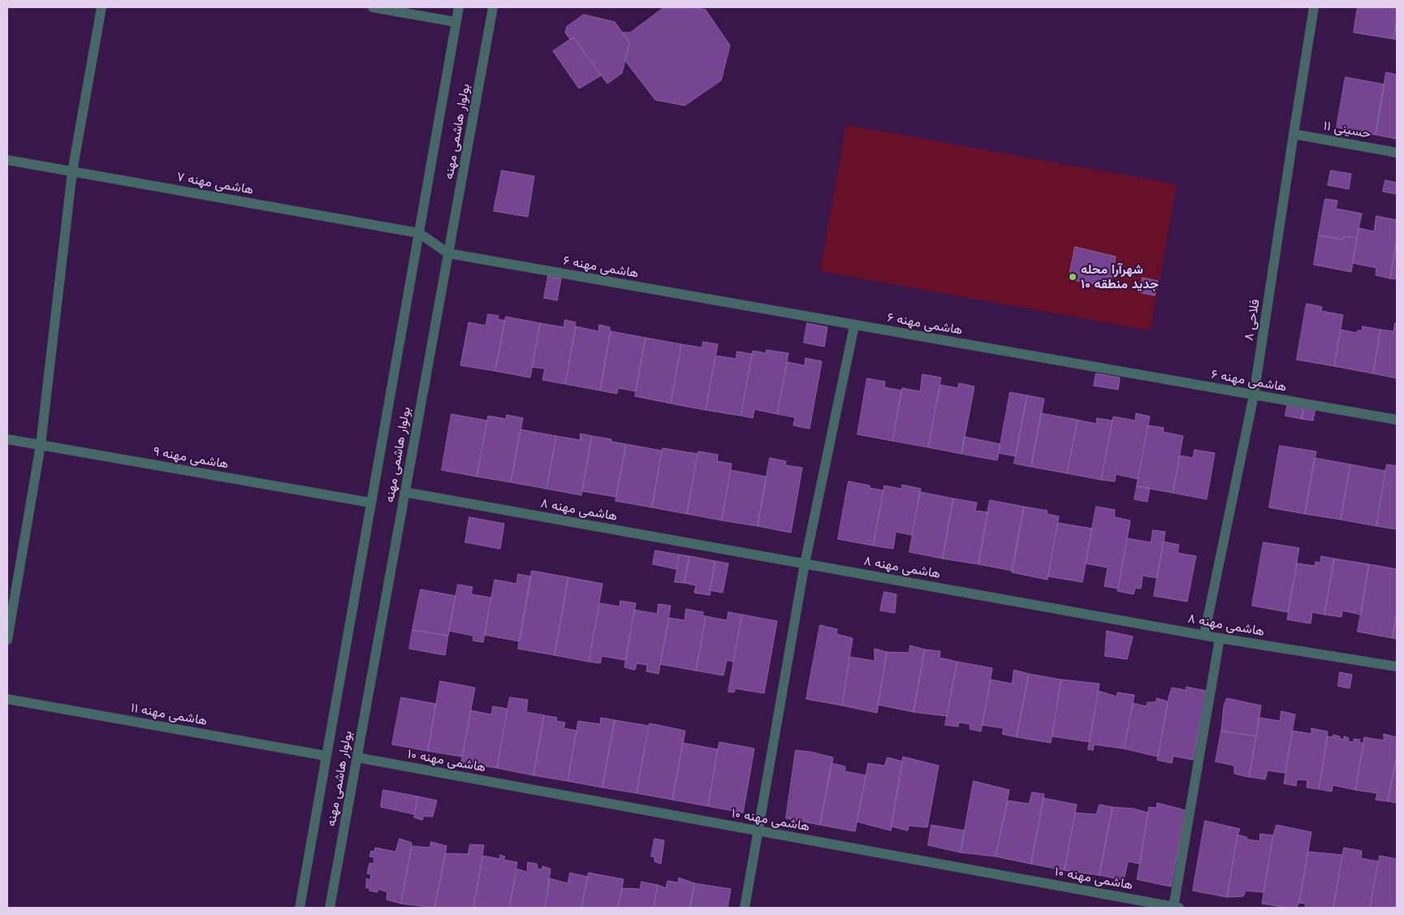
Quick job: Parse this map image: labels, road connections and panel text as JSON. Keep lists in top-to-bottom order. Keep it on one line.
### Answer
{"streets":{"street":["حسینی ۱۱","بولوار هاشمی مهنه","هاشمی مهنه ۷","هاشمی مهنه ۶","فلاحی ۸","هاشمی مهنه ۹","هاشمی مهنه ۸","هاشمی مهنه ۱۱","هاشمی مهنه ۱۰"]},"crossings":[["حسینی ۱۱","فلاحی ۸"],["بولوار هاشمی مهنه","هاشمی مهنه ۷"],["بولوار هاشمی مهنه","هاشمی مهنه ۶"],["بولوار هاشمی مهنه","هاشمی مهنه ۹"],["بولوار هاشمی مهنه","هاشمی مهنه ۸"],["بولوار هاشمی مهنه","هاشمی مهنه ۱۱"],["بولوار هاشمی مهنه","هاشمی مهنه ۱۰"],["هاشمی مهنه ۶","فلاحی ۸"],["فلاحی ۸","هاشمی مهنه ۸"]],"places":["شهرآرا محله جدید منطقه ۱۰"]}
